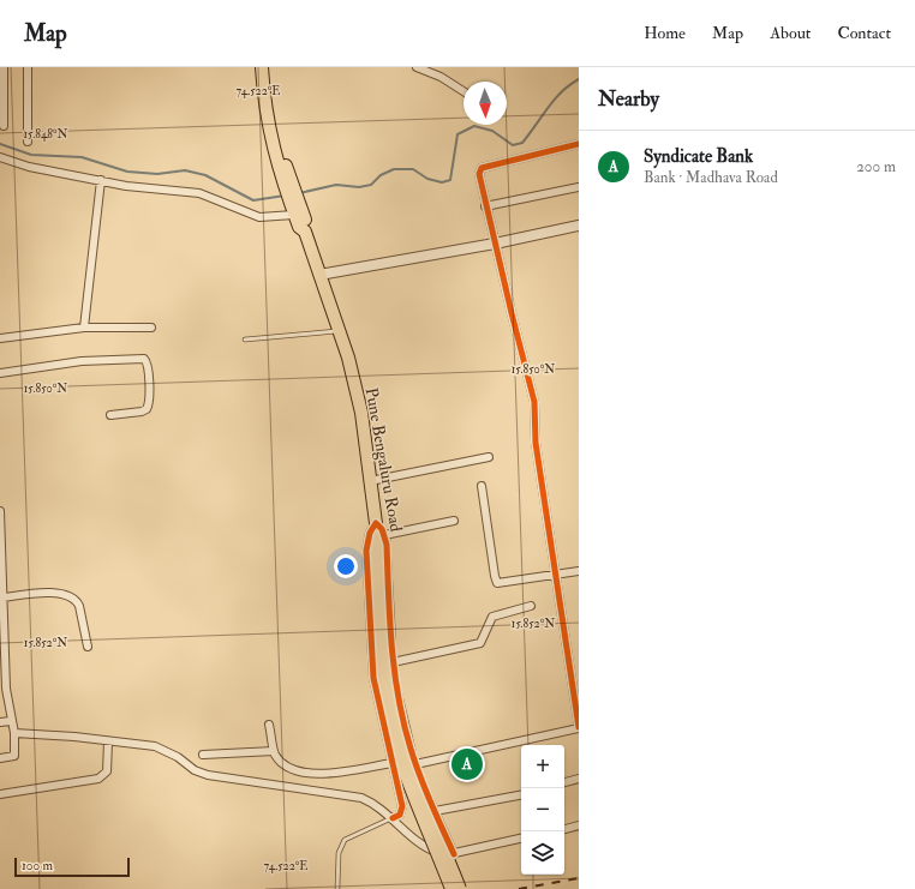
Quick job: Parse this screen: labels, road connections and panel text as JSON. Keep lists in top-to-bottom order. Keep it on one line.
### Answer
{"streets":{"main road":["Pune Bengaluru Road"]},"scale_bar":"100 m","north":"bottom","page":{"header":"Map","nav":["Home","Map","About","Contact"],"heading":"Nearby","list":[{"mark":"A","name":"Syndicate Bank","note":"Bank · Madhava Road","value":"200 m"}],"map_buttons":["+","−"],"pins":"A","scale":"100 m"},"coordinates":["74.522°E","15.848°N","15.850°N","15.852°N"]}
